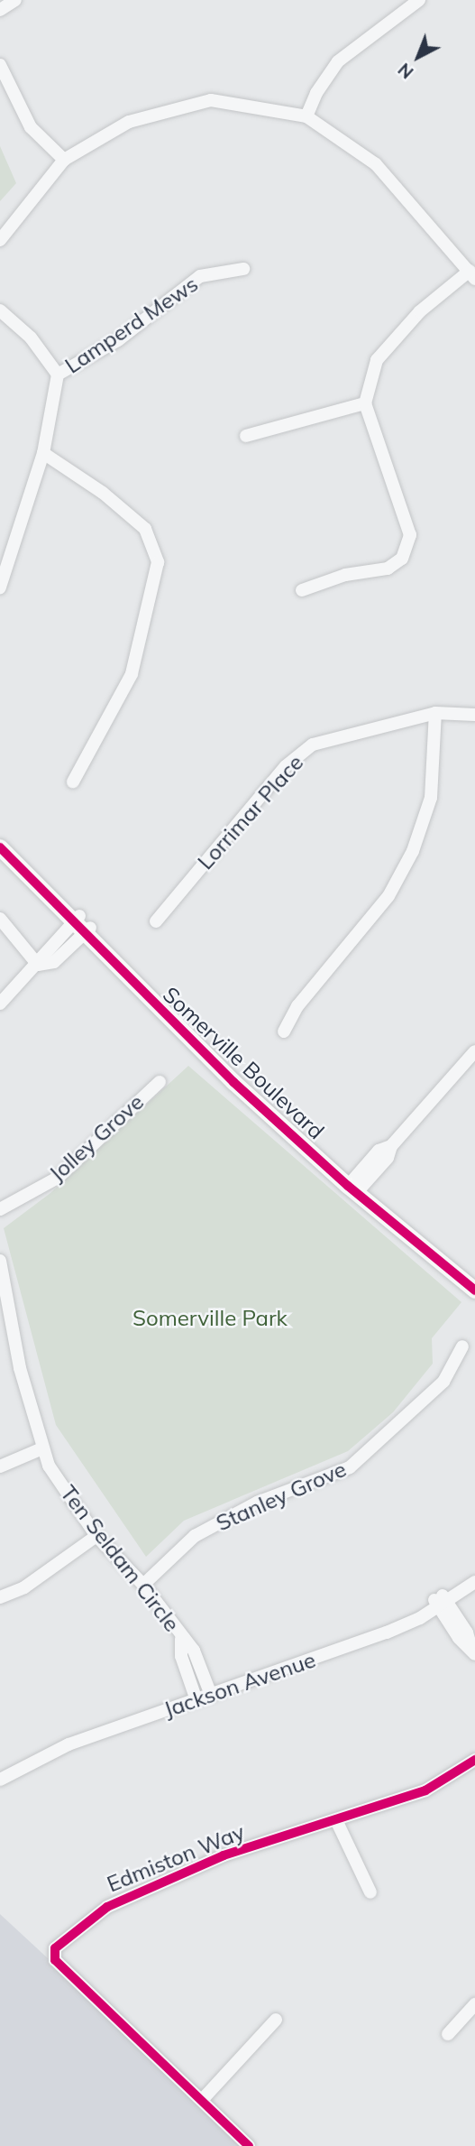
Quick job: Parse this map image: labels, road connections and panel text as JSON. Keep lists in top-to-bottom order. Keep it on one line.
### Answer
{"streets":{"main road":["Somerville Boulevard"],"street":["Lamperd Mews","Lorrimar Place","Jolley Grove","Stanley Grove","Ten Seldam Circle","Jackson Avenue","Edmiston Way"]},"crossings":[["Stanley Grove","Ten Seldam Circle"],["Ten Seldam Circle","Jackson Avenue"]],"parks":["Somerville Park"],"north":"bottom left"}
